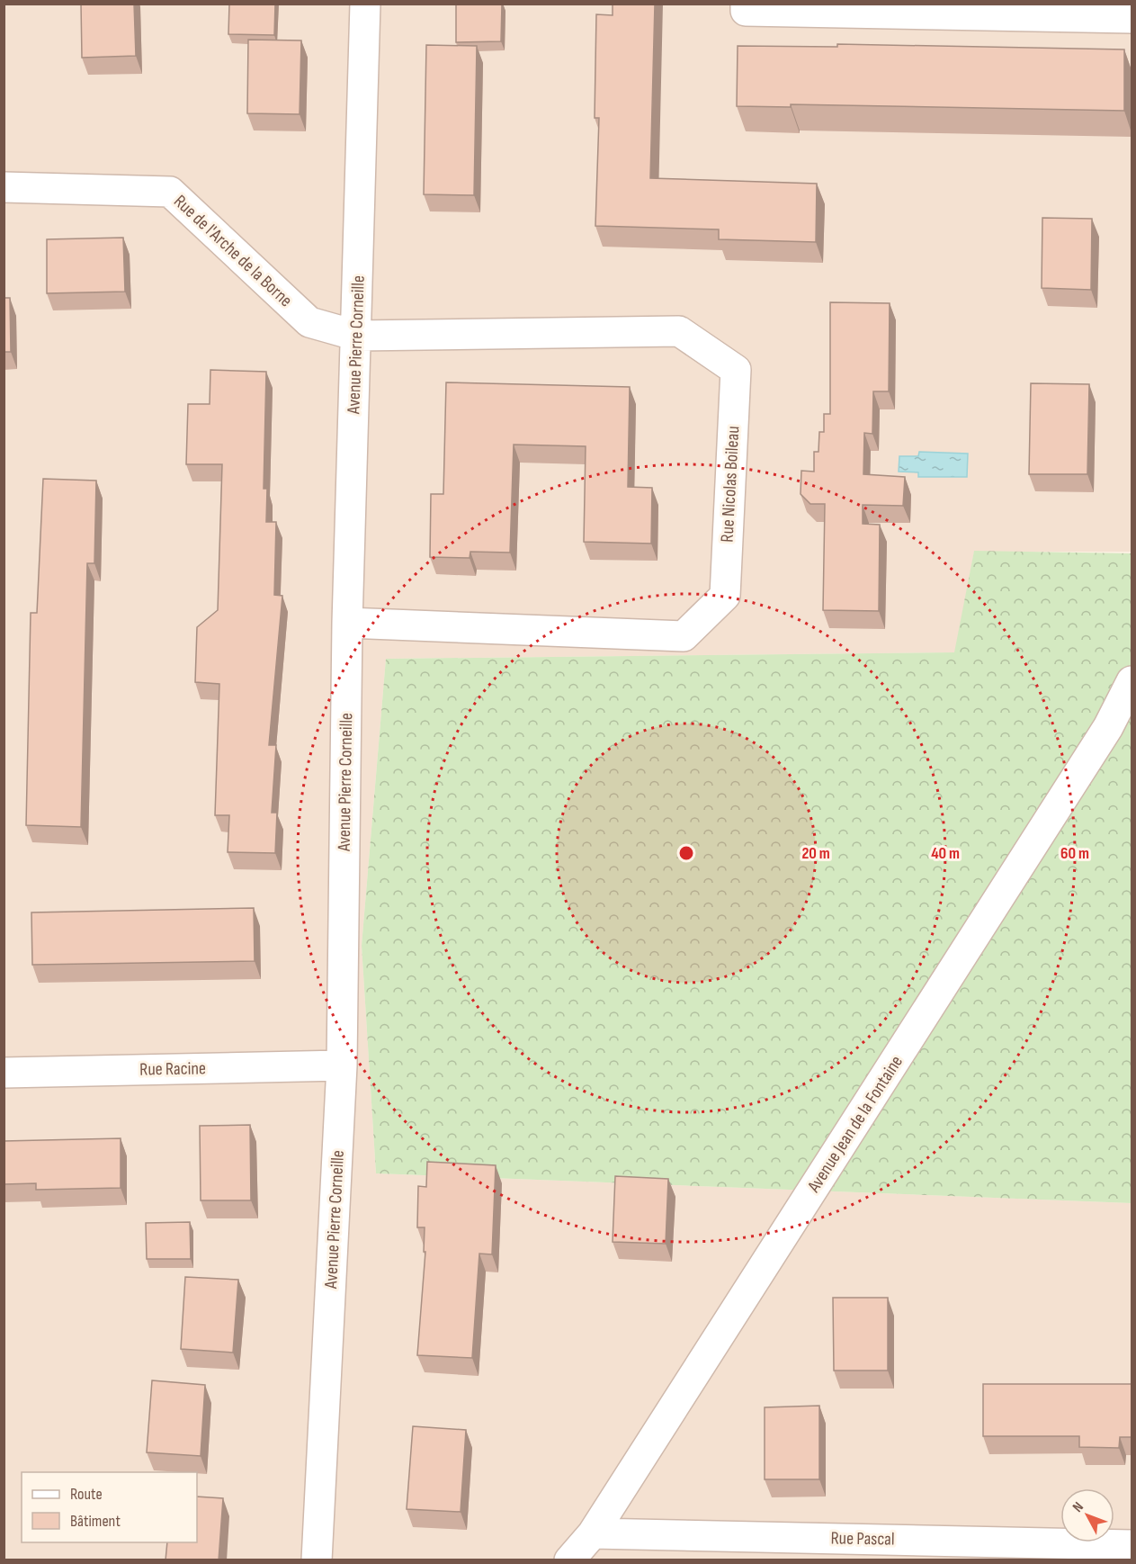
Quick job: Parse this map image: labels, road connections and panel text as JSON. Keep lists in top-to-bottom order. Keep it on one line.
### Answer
{"streets":{"street":["Rue de l'Arche de la Borne","Avenue Pierre Corneille","Rue Nicolas Boileau","Rue Racine","Avenue Jean de la Fontaine","Rue Pascal"]},"crossings":[["Rue de l'Arche de la Borne","Avenue Pierre Corneille"],["Rue de l'Arche de la Borne","Rue Nicolas Boileau"],["Avenue Pierre Corneille","Rue Nicolas Boileau"],["Avenue Pierre Corneille","Rue Racine"],["Avenue Jean de la Fontaine","Rue Pascal"]],"legend":["Route","Bâtiment"],"north":"top left","rings":["20 m","40 m","60 m"]}
